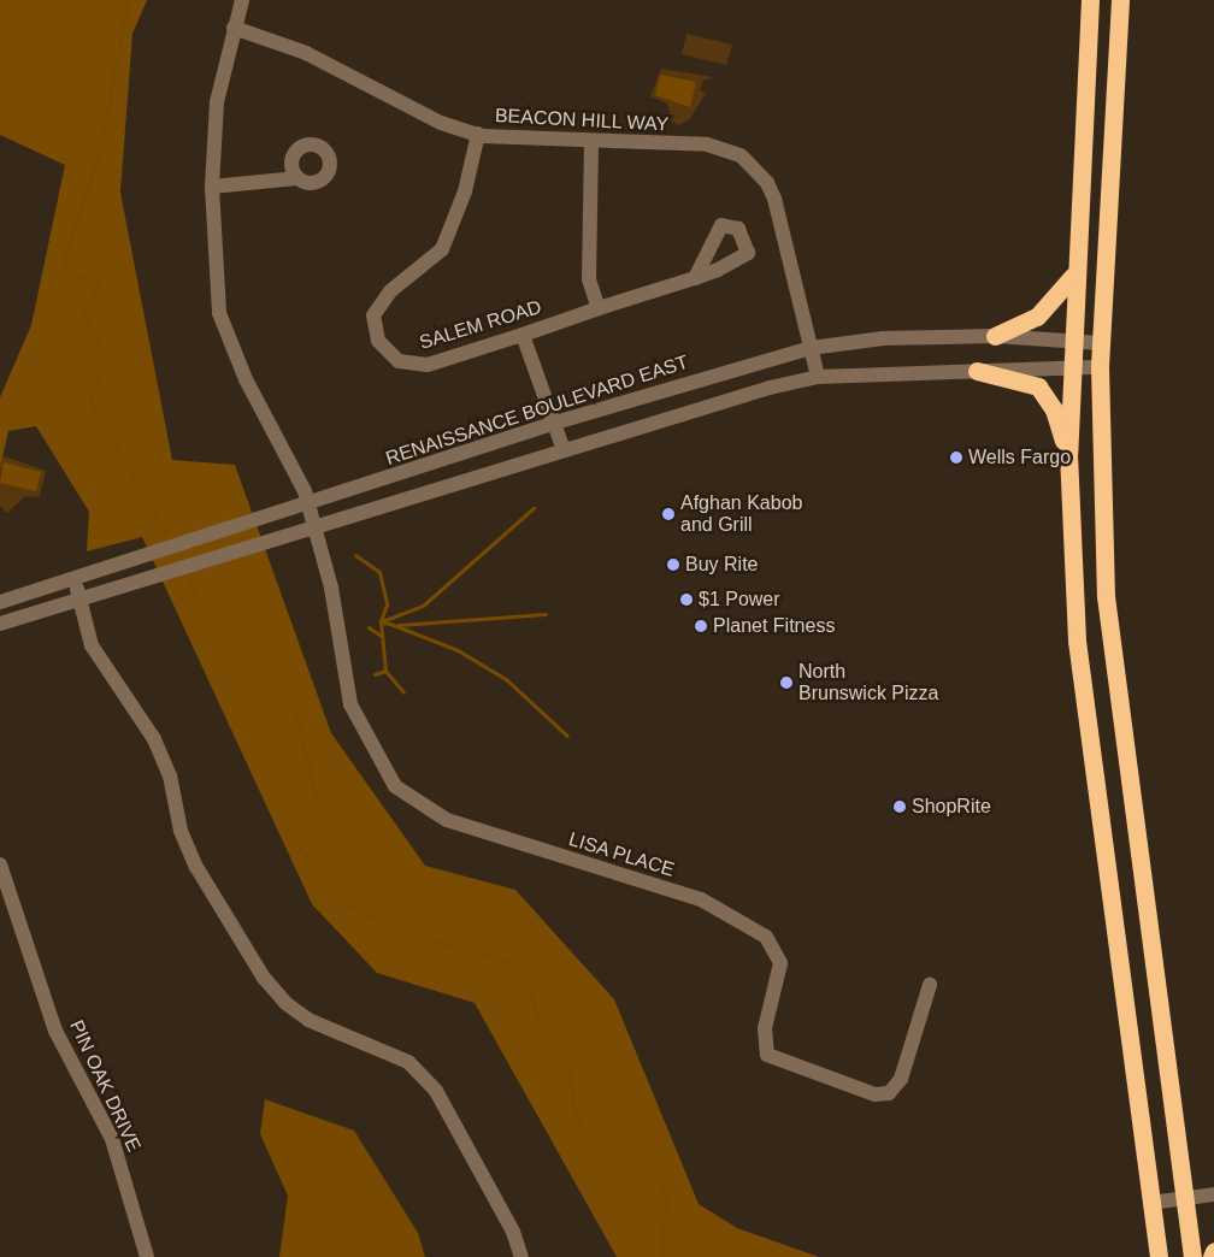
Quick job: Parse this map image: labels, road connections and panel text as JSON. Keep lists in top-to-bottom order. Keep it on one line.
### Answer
{"streets":{"street":["BEACON HILL WAY","SALEM ROAD","RENAISSANCE BOULEVARD EAST","LISA PLACE","PIN OAK DRIVE"]},"crossings":[["BEACON HILL WAY","SALEM ROAD"],["BEACON HILL WAY","RENAISSANCE BOULEVARD EAST"],["BEACON HILL WAY","LISA PLACE"],["RENAISSANCE BOULEVARD EAST","LISA PLACE"]],"places":["Wells Fargo","Afghan Kabob and Grill","Buy Rite","$1 Power","Planet Fitness","North Brunswick Pizza","ShopRite"]}
